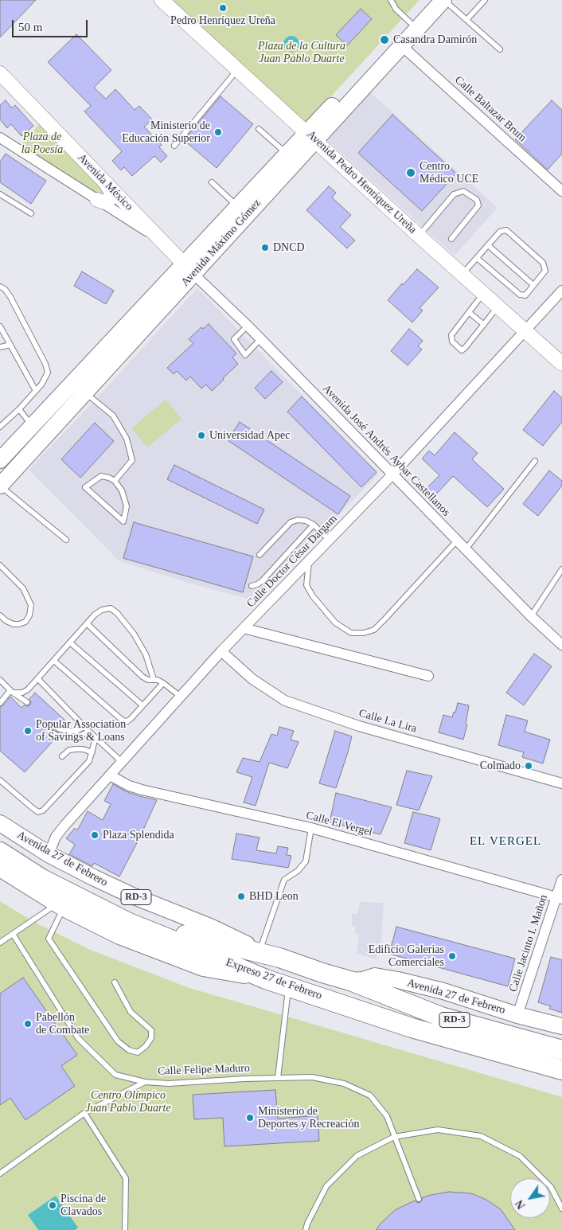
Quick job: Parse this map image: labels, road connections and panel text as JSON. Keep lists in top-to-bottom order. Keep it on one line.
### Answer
{"streets":{"highway":["RD-3","Expreso 27 de Febrero"],"main road":["Avenida México","Avenida Pedro Henríquez Ureña","Avenida Máximo Gómez","Avenida 27 de Febrero"],"street":["Calle Baltazar Brum","Avenida José Andrés Aybar Castellanos","Calle Doctor César Dargam","Calle La Lira","Calle El Vergel","Calle Jacinto I. Mañon"],"lane":["Calle Felipe Maduro"]},"crossings":[["Calle Baltazar Brum","Avenida Máximo Gómez"],["Avenida México","Avenida Máximo Gómez"],["Avenida México","Avenida José Andrés Aybar Castellanos"],["Avenida Pedro Henríquez Ureña","Avenida Máximo Gómez"],["Avenida Pedro Henríquez Ureña","Calle Doctor César Dargam"],["Avenida Máximo Gómez","Avenida José Andrés Aybar Castellanos"],["Avenida José Andrés Aybar Castellanos","Calle Doctor César Dargam"],["Calle Doctor César Dargam","Calle La Lira"],["Calle Doctor César Dargam","Calle El Vergel"],["Calle Doctor César Dargam","Avenida 27 de Febrero"],["Calle El Vergel","Calle Jacinto I. Mañon"],["Avenida 27 de Febrero","Calle Jacinto I. Mañon"],["Avenida 27 de Febrero","Expreso 27 de Febrero"],["RD-3","Expreso 27 de Febrero"]],"districts":["EL VERGEL"],"parks":["Plaza de la Cultura Juan Pablo Duarte","Plaza de la Poesía","Centro Olímpico Juan Pablo Duarte"],"places":["Pedro Henríquez Ureña","Casandra Damirón","Ministerio de Educación Superior","Centro Médico UCE","DNCD","Universidad Apec","Popular Association of Savings & Loans","Colmado","Plaza Splendida","BHD Leon","Edificio Galerias Comerciales","Pabellón de Combate","Ministerio de Deportes y Recreación","Piscina de Clavados"],"scale_bar":"50 m","north":"bottom left"}
